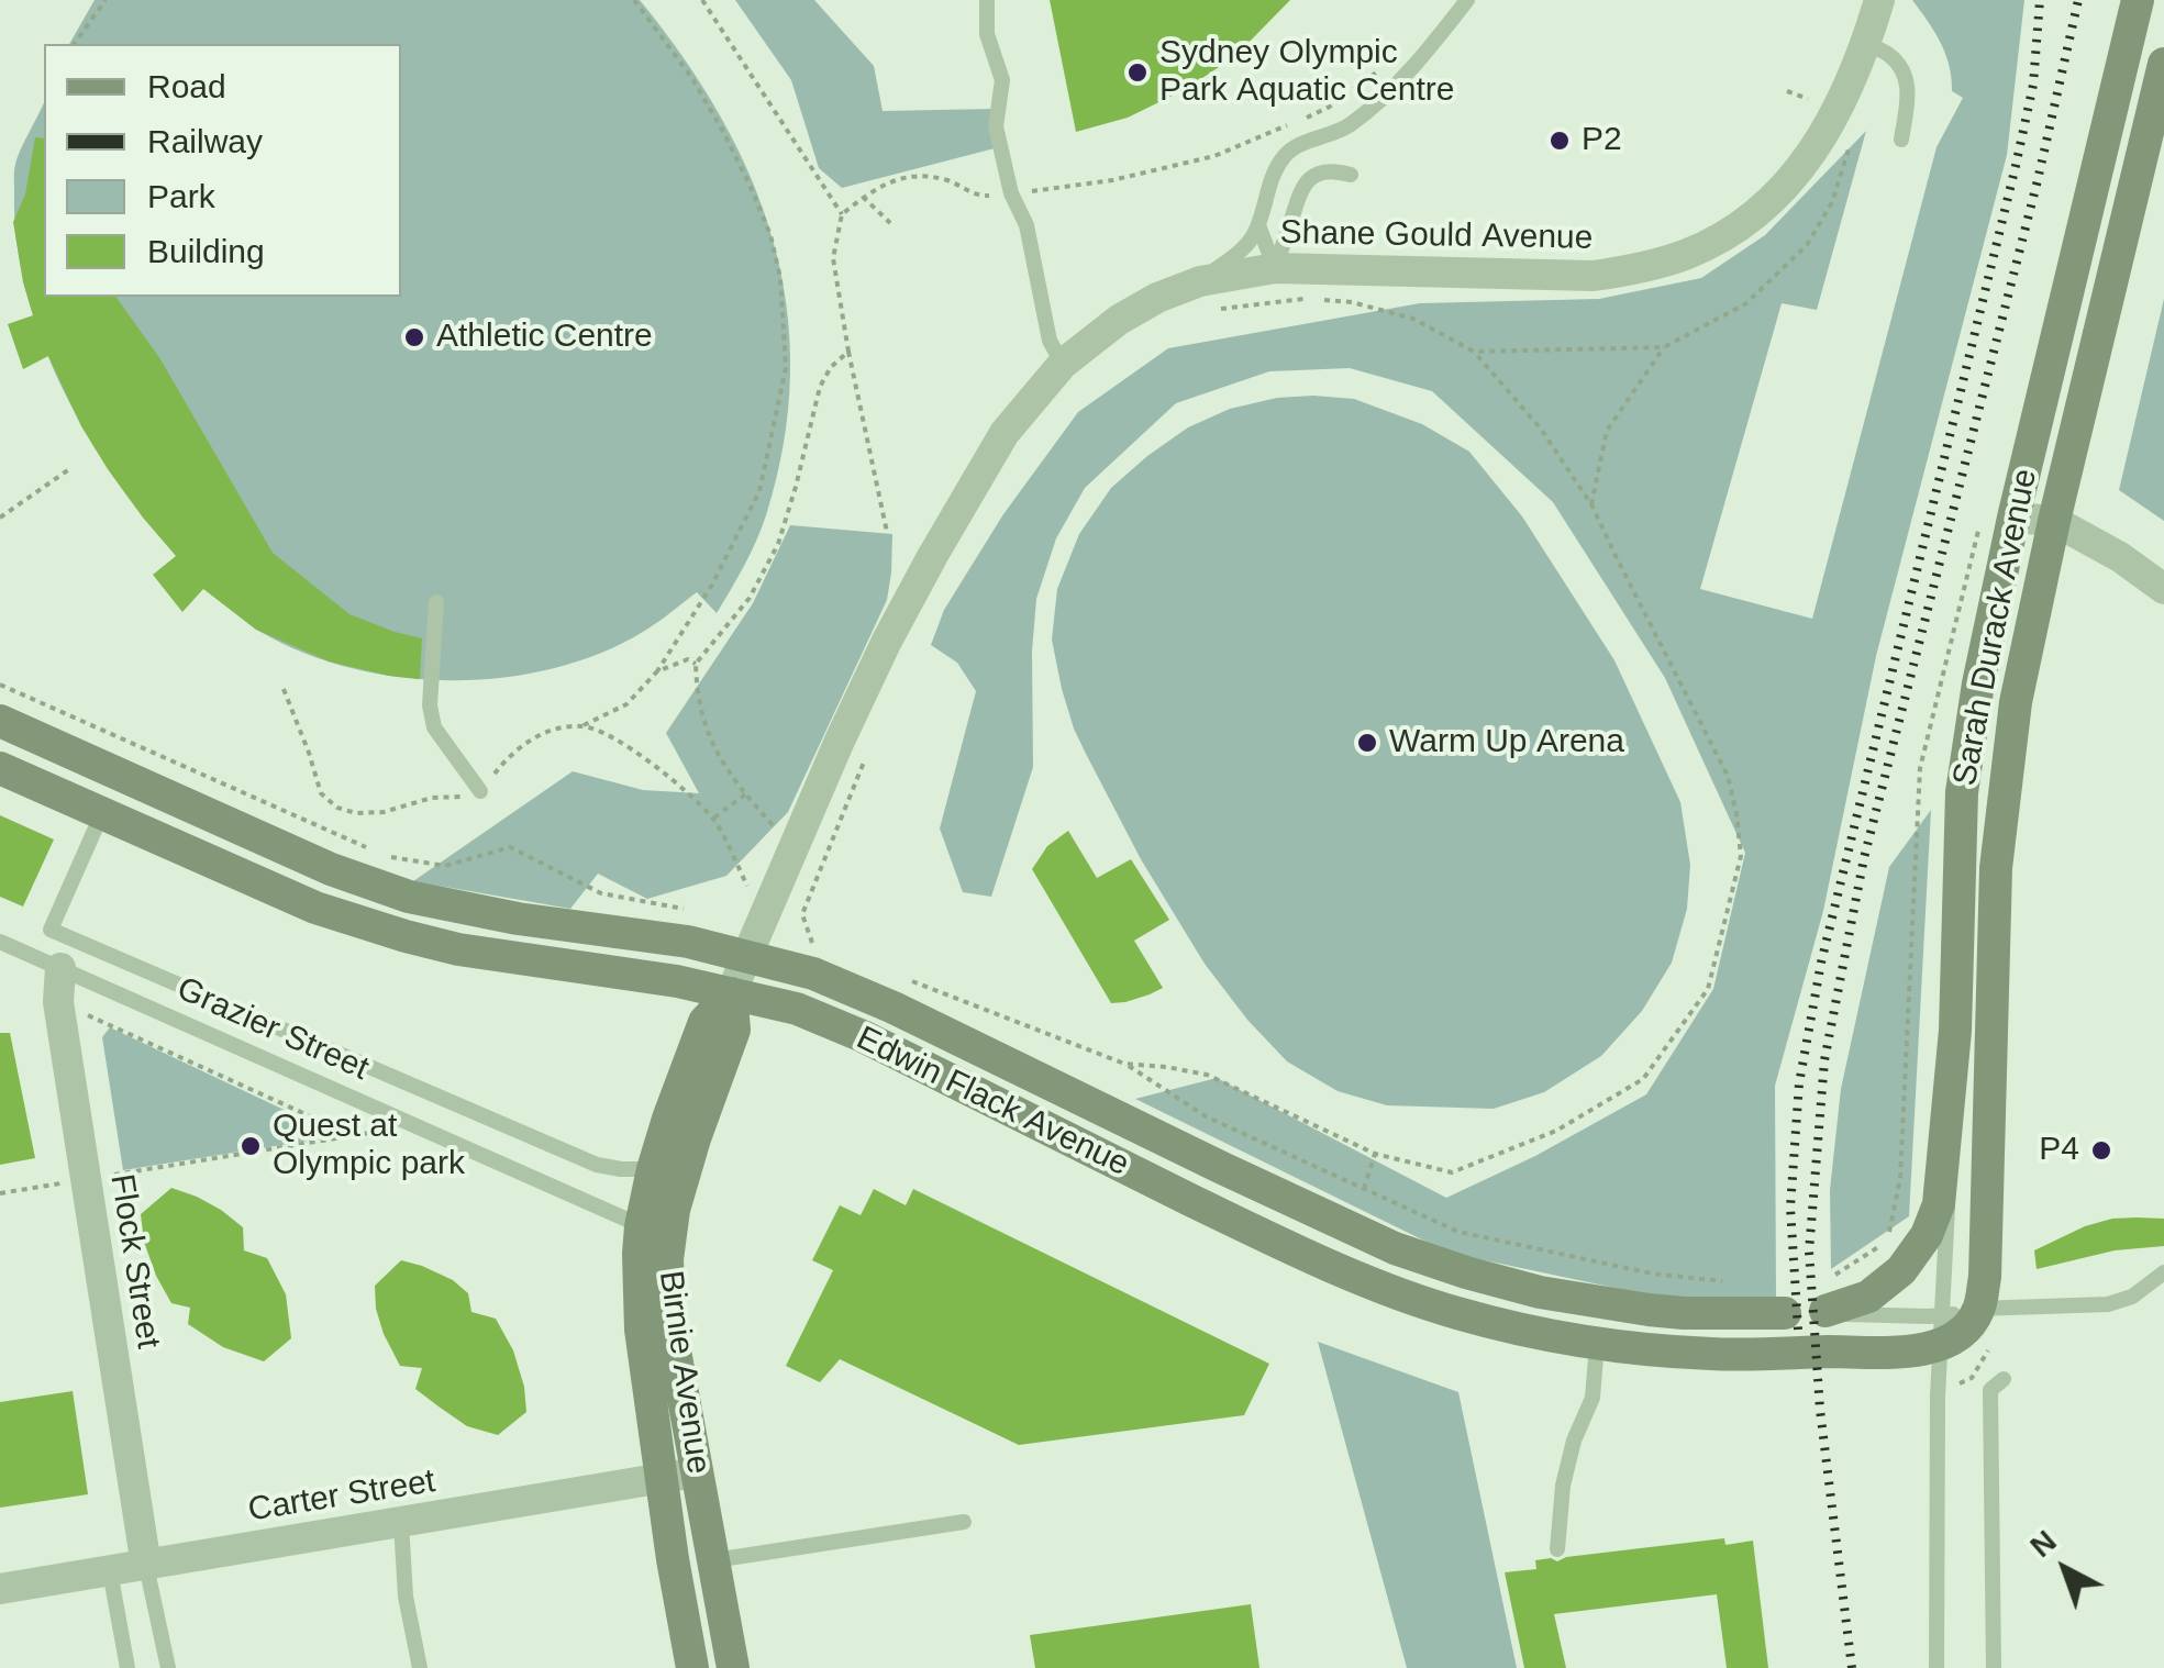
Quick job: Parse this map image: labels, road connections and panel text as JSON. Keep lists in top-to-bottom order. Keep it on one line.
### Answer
{"streets":{"street":["Shane Gould Avenue","Sarah Durack Avenue","Edwin Flack Avenue","Flock Street","Birnie Avenue","Carter Street"],"lane":["Grazier Street"]},"crossings":[["Shane Gould Avenue","Edwin Flack Avenue"],["Shane Gould Avenue","Birnie Avenue"],["Grazier Street","Flock Street"],["Grazier Street","Birnie Avenue"],["Edwin Flack Avenue","Birnie Avenue"],["Flock Street","Carter Street"],["Birnie Avenue","Carter Street"]],"places":["Sydney Olympic Park Aquatic Centre","P2","Athletic Centre","Warm Up Arena","Quest at Olympic park","P4"],"legend":["Road","Railway","Park","Building"],"north":"top left"}
